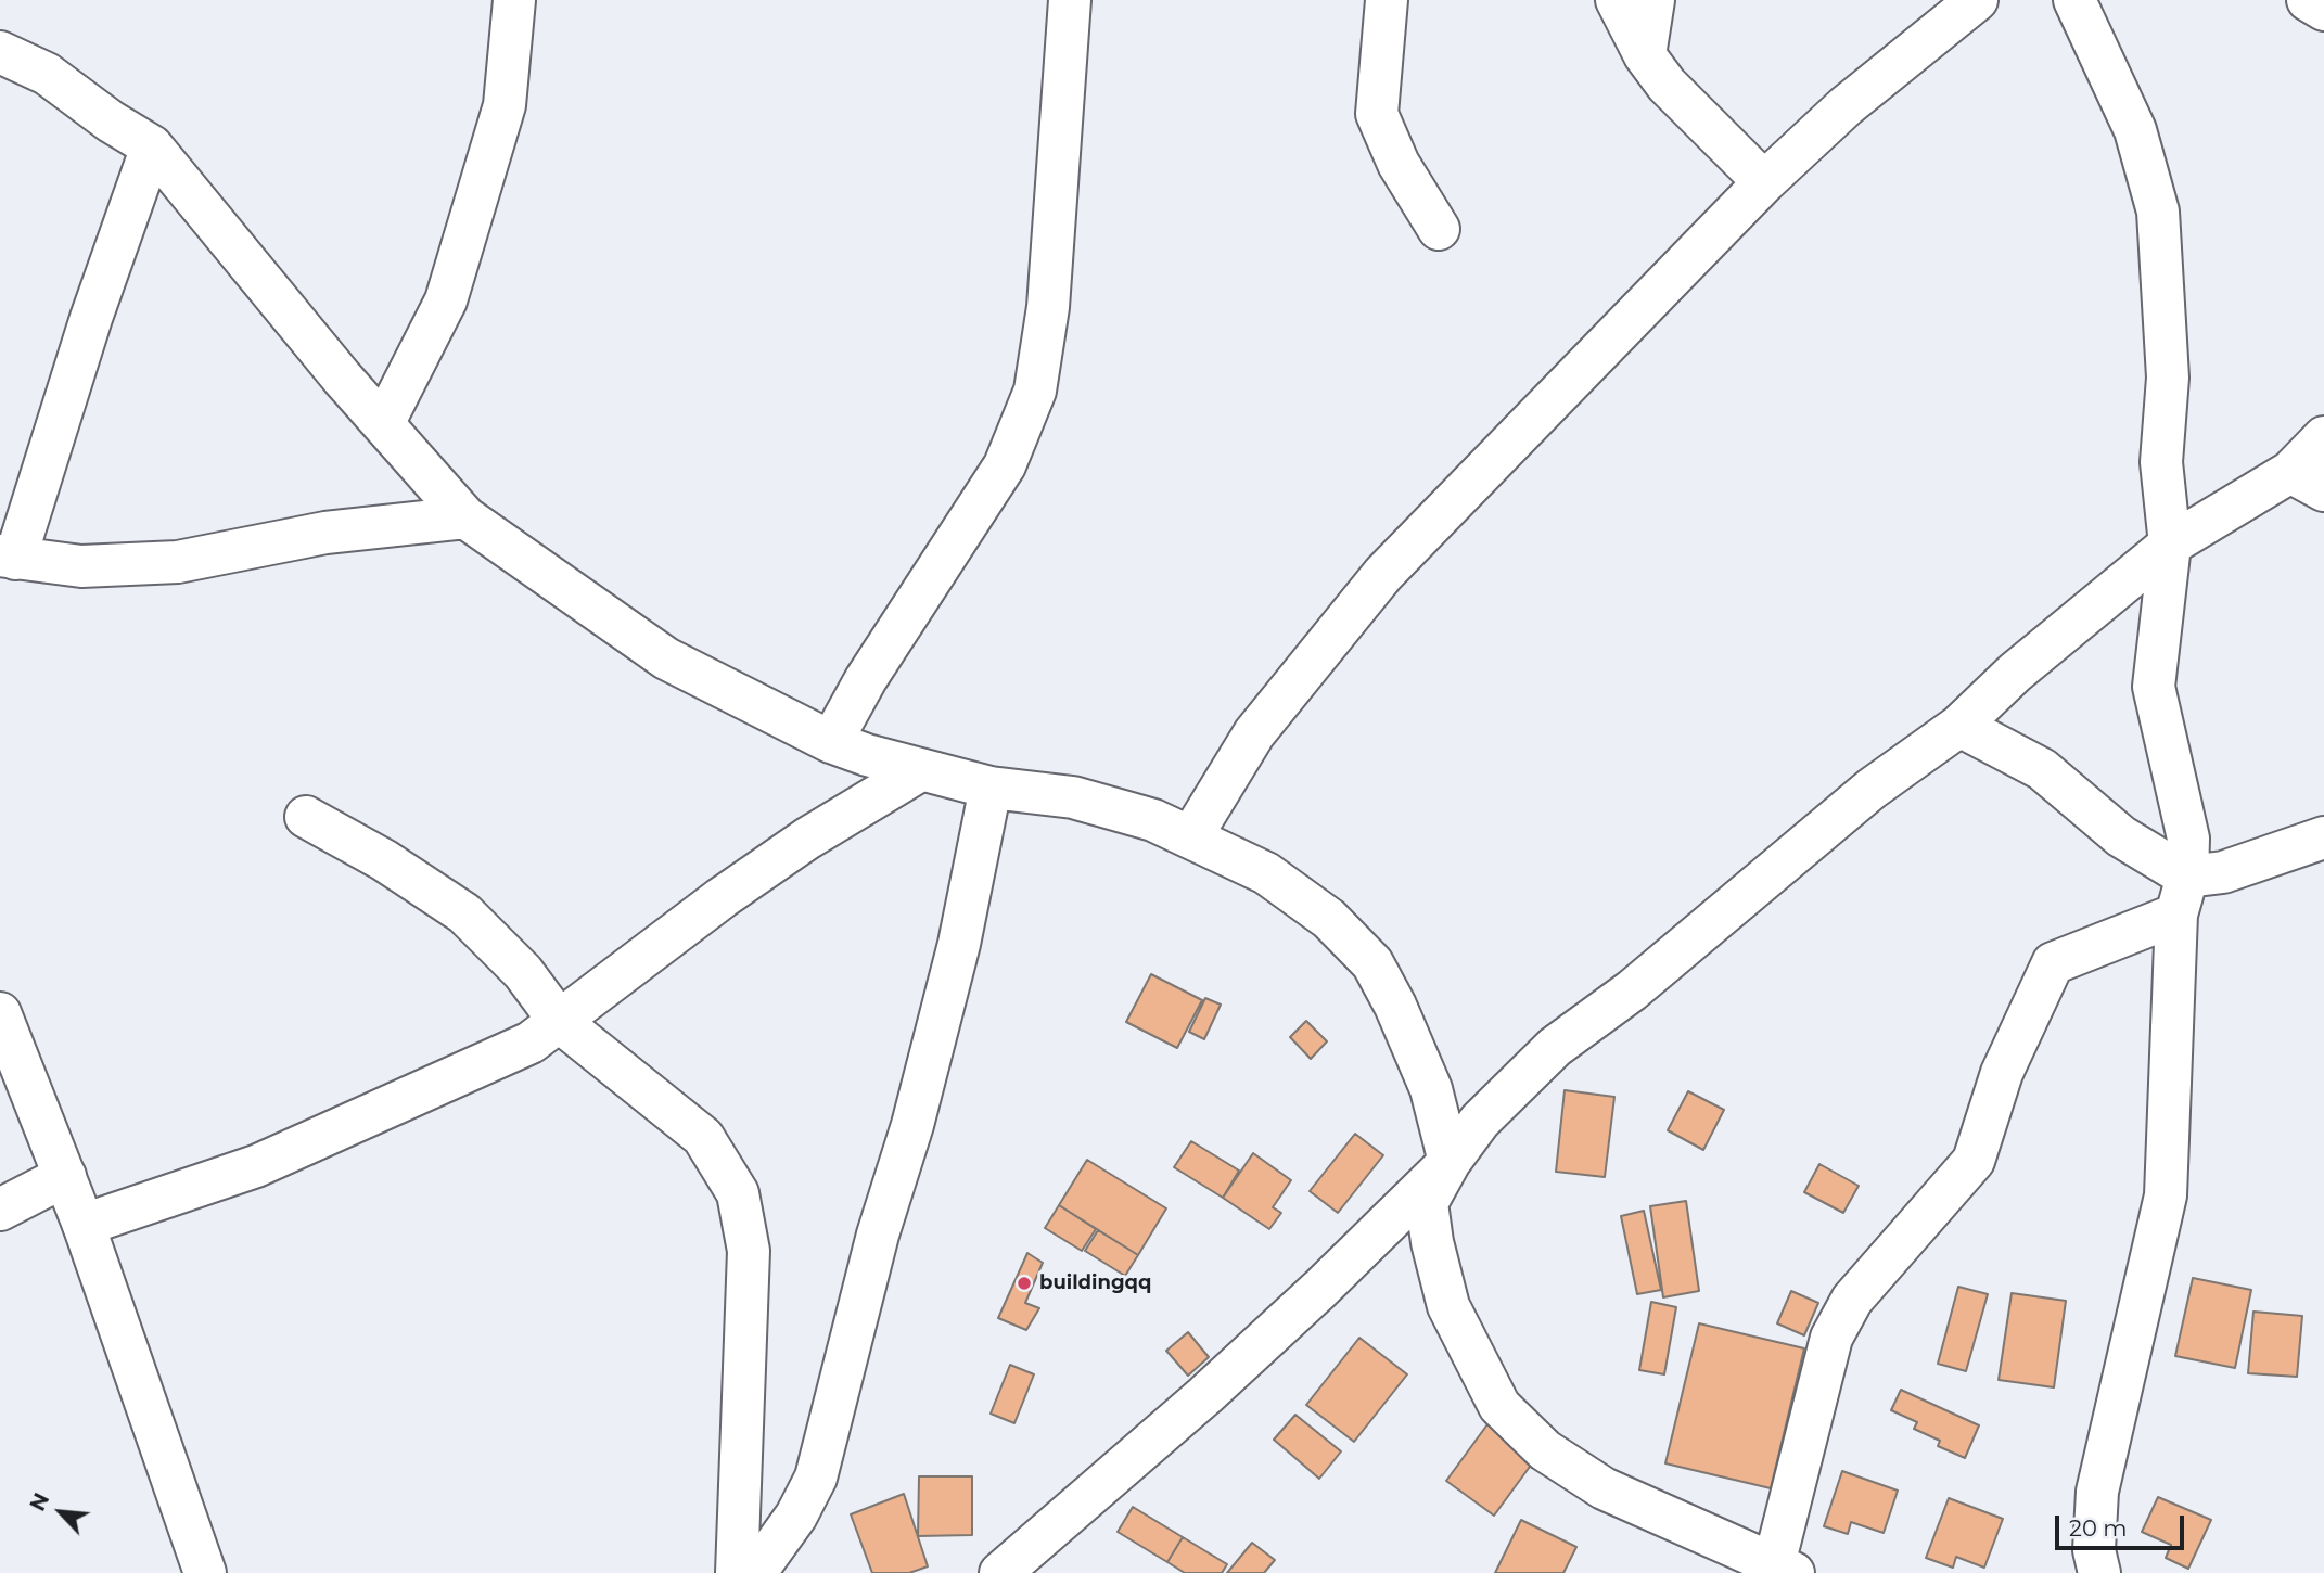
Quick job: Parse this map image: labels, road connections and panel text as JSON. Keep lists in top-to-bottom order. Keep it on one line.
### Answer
{"places":["buildingqq"],"scale_bar":"20 m","north":"top left"}
